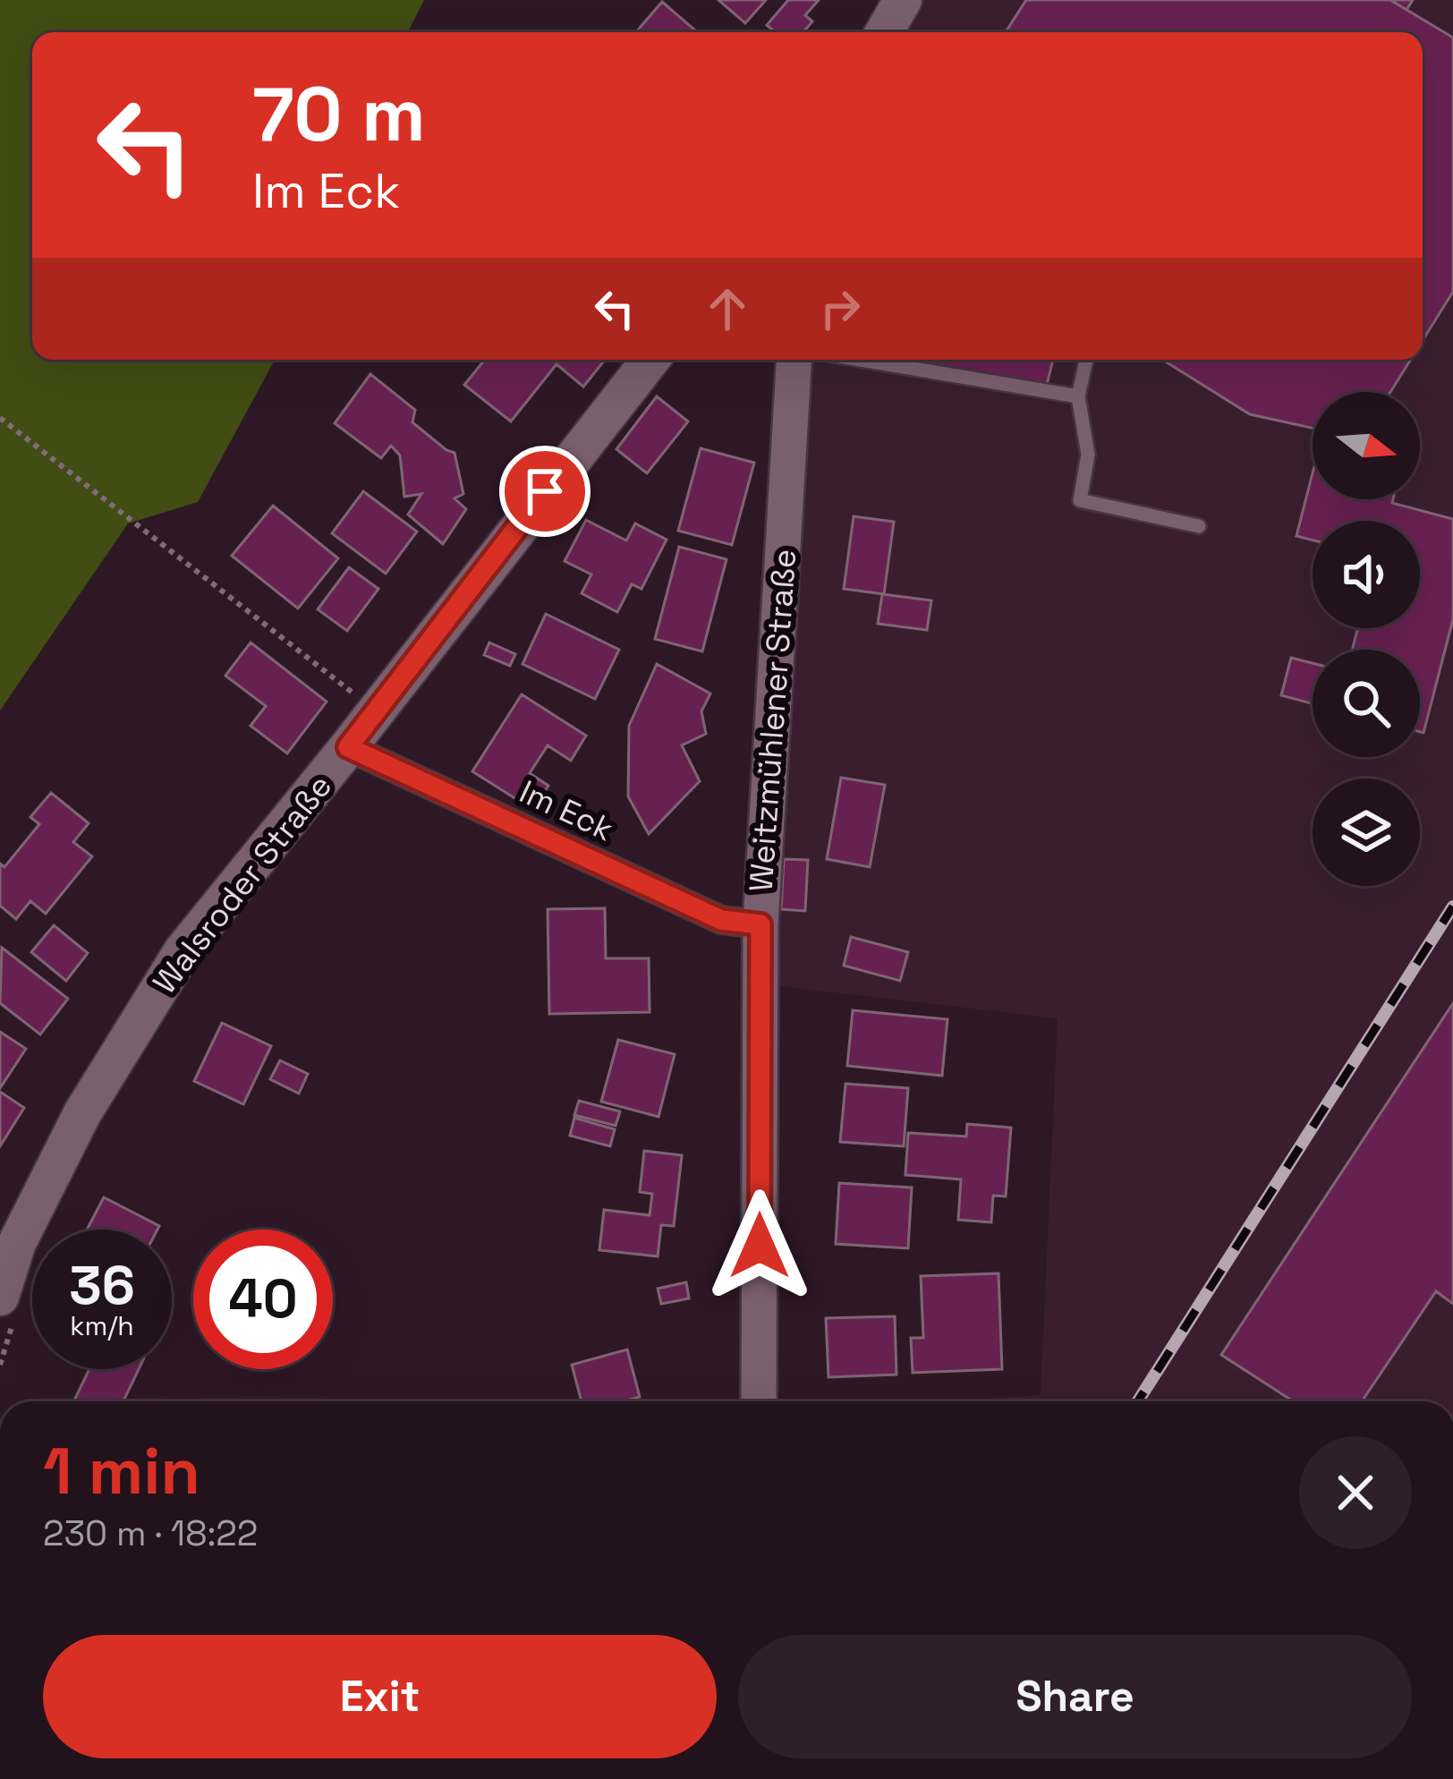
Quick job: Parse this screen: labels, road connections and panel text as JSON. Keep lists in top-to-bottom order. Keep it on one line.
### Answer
{"streets":{"main road":["Walsroder Straße"],"street":["Weitzmühlener Straße","Im Eck"]},"crossings":[["Weitzmühlener Straße","Im Eck"],["Im Eck","Walsroder Straße"]],"north":"right","page":{"turn":["70 m","Im Eck"],"speed":"36 km/h","limit":"40","heading":["1 min","230 m · 18:22"],"buttons":["Exit","Share"]}}
